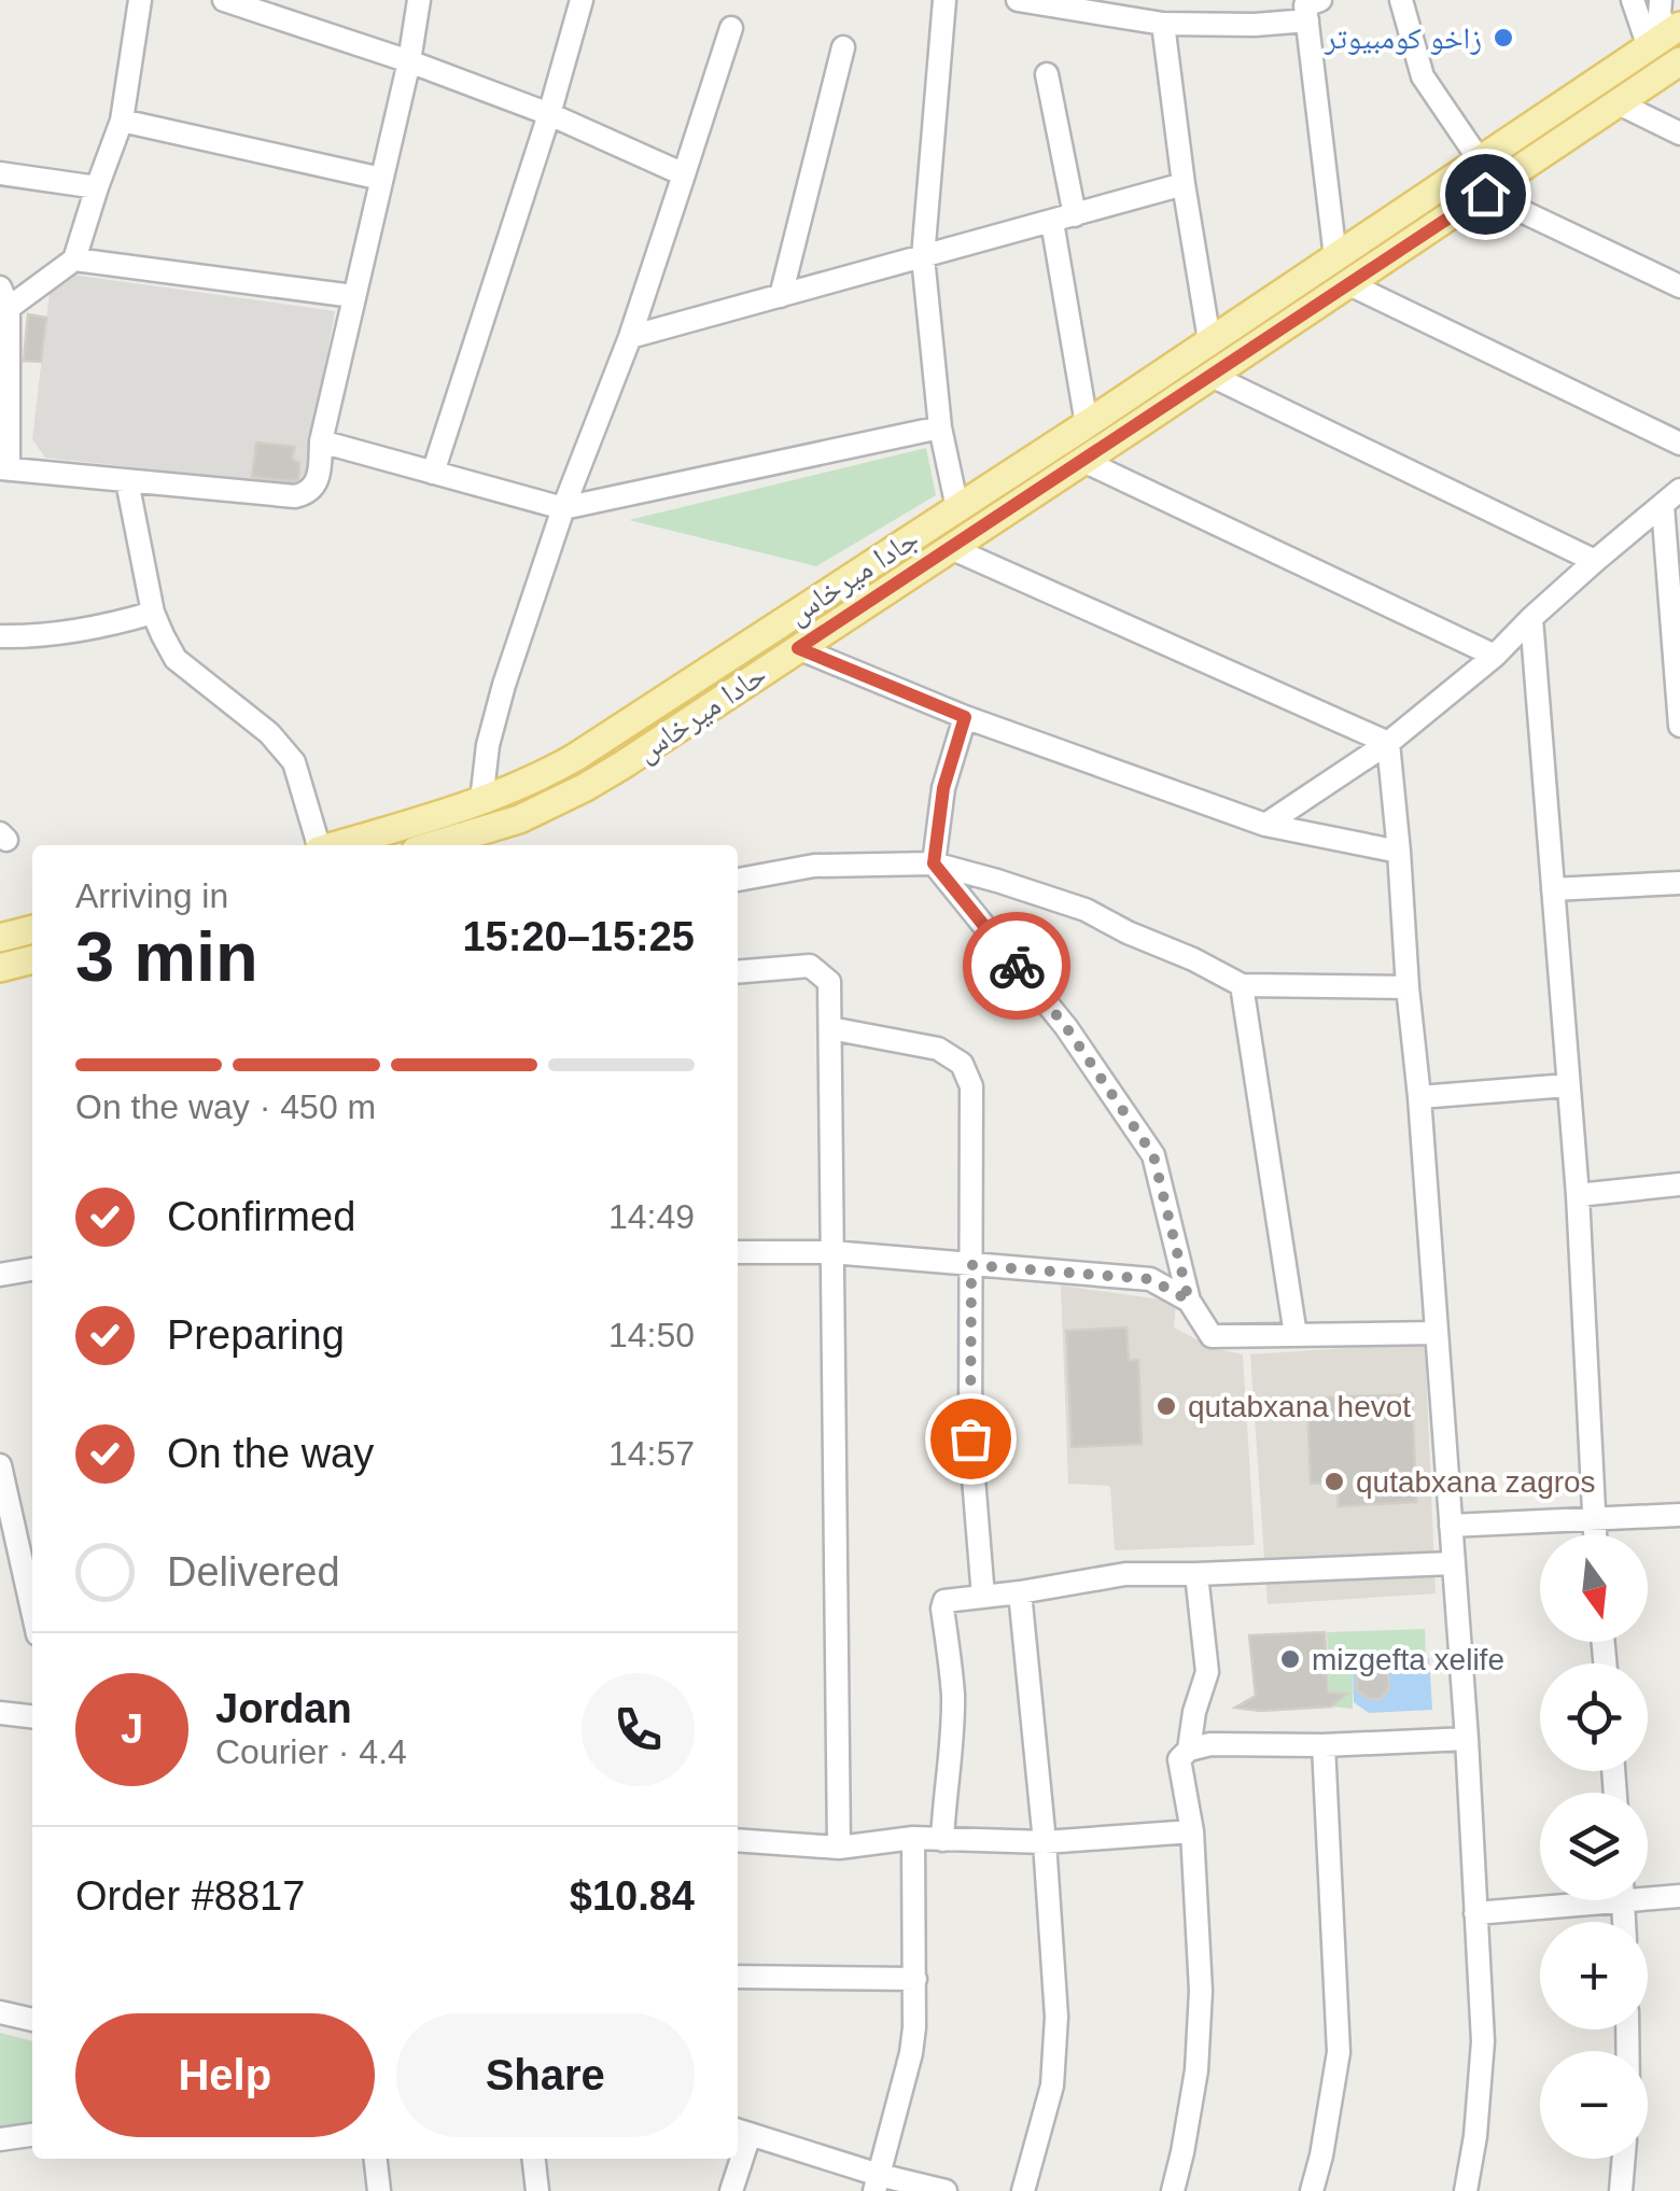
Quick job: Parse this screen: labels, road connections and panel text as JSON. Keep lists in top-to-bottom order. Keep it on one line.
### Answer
{"streets":{"main road":["جادا ميرخاس","حادا ميرخاس"]},"places":["زاخو كومبيوتر","qutabxana hevot","qutabxana zagros","mizgefta xelife"],"north":"bottom","page":{"heading":["3 min","Arriving in","15:20–15:25"],"panel":["Jordan","Courier · 4.4","Order #8817","$10.84"],"bar":"On the way · 450 m","list":[["Confirmed","14:49"],["Preparing","14:50"],["On the way","14:57"],"Delivered"],"map_buttons":["+","−"],"round":"J","buttons":["Help","Share"]}}
